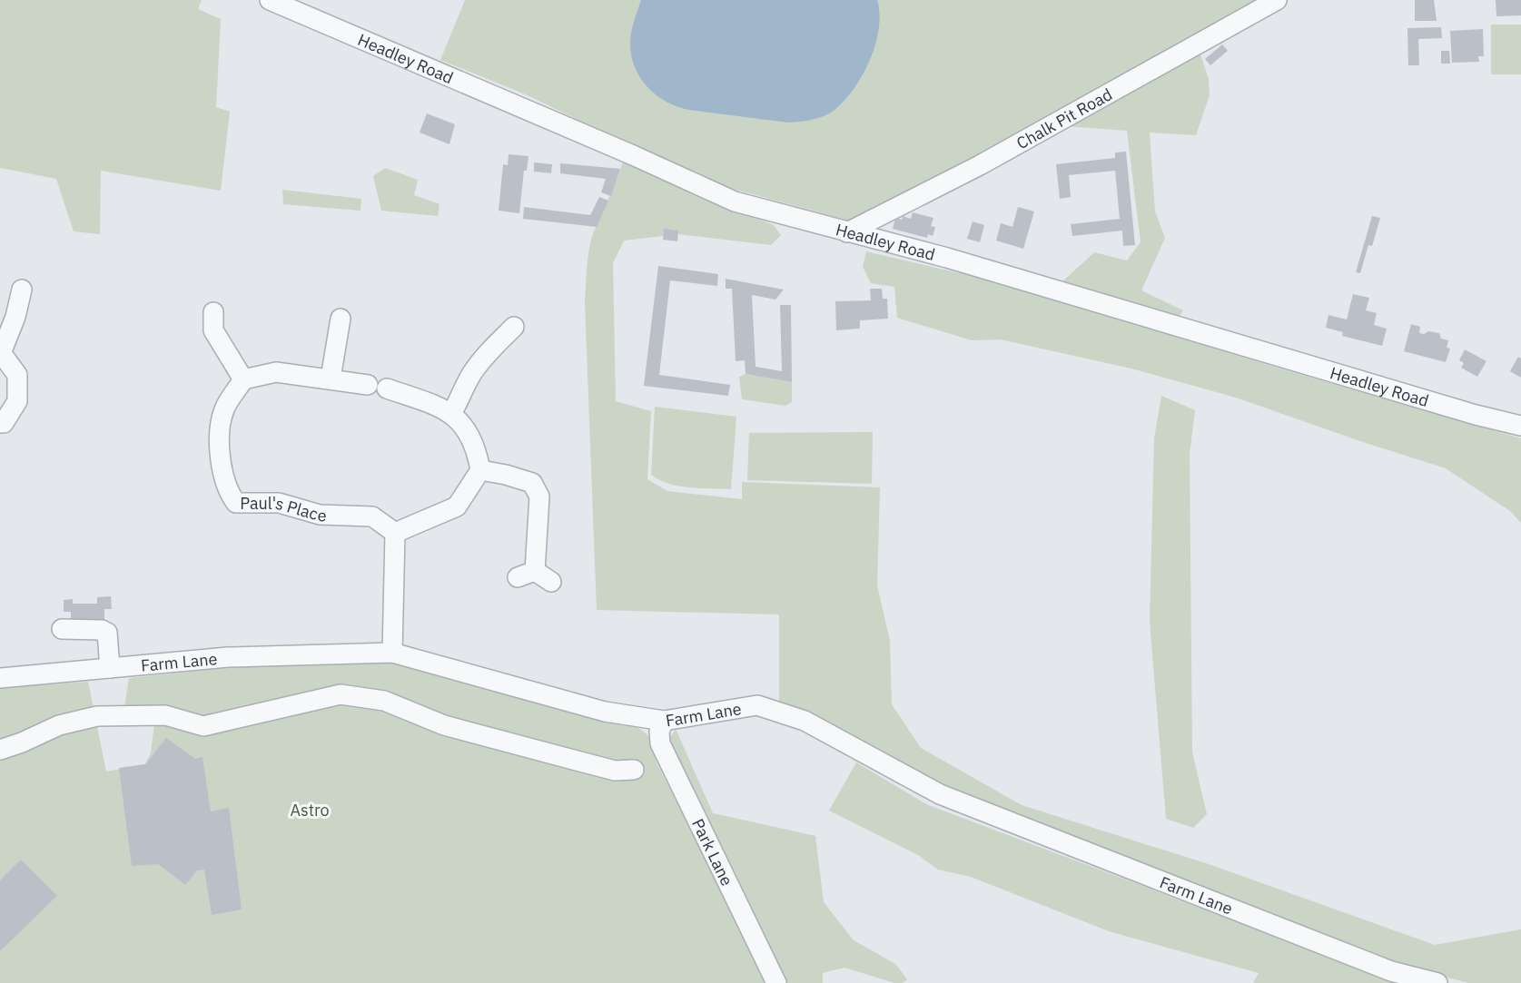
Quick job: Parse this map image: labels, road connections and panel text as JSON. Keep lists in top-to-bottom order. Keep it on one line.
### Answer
{"streets":{"street":["Headley Road","Chalk Pit Road","Paul's Place","Farm Lane","Park Lane"]},"crossings":[["Headley Road","Chalk Pit Road"],["Farm Lane","Park Lane"]],"parks":["Astro"]}
